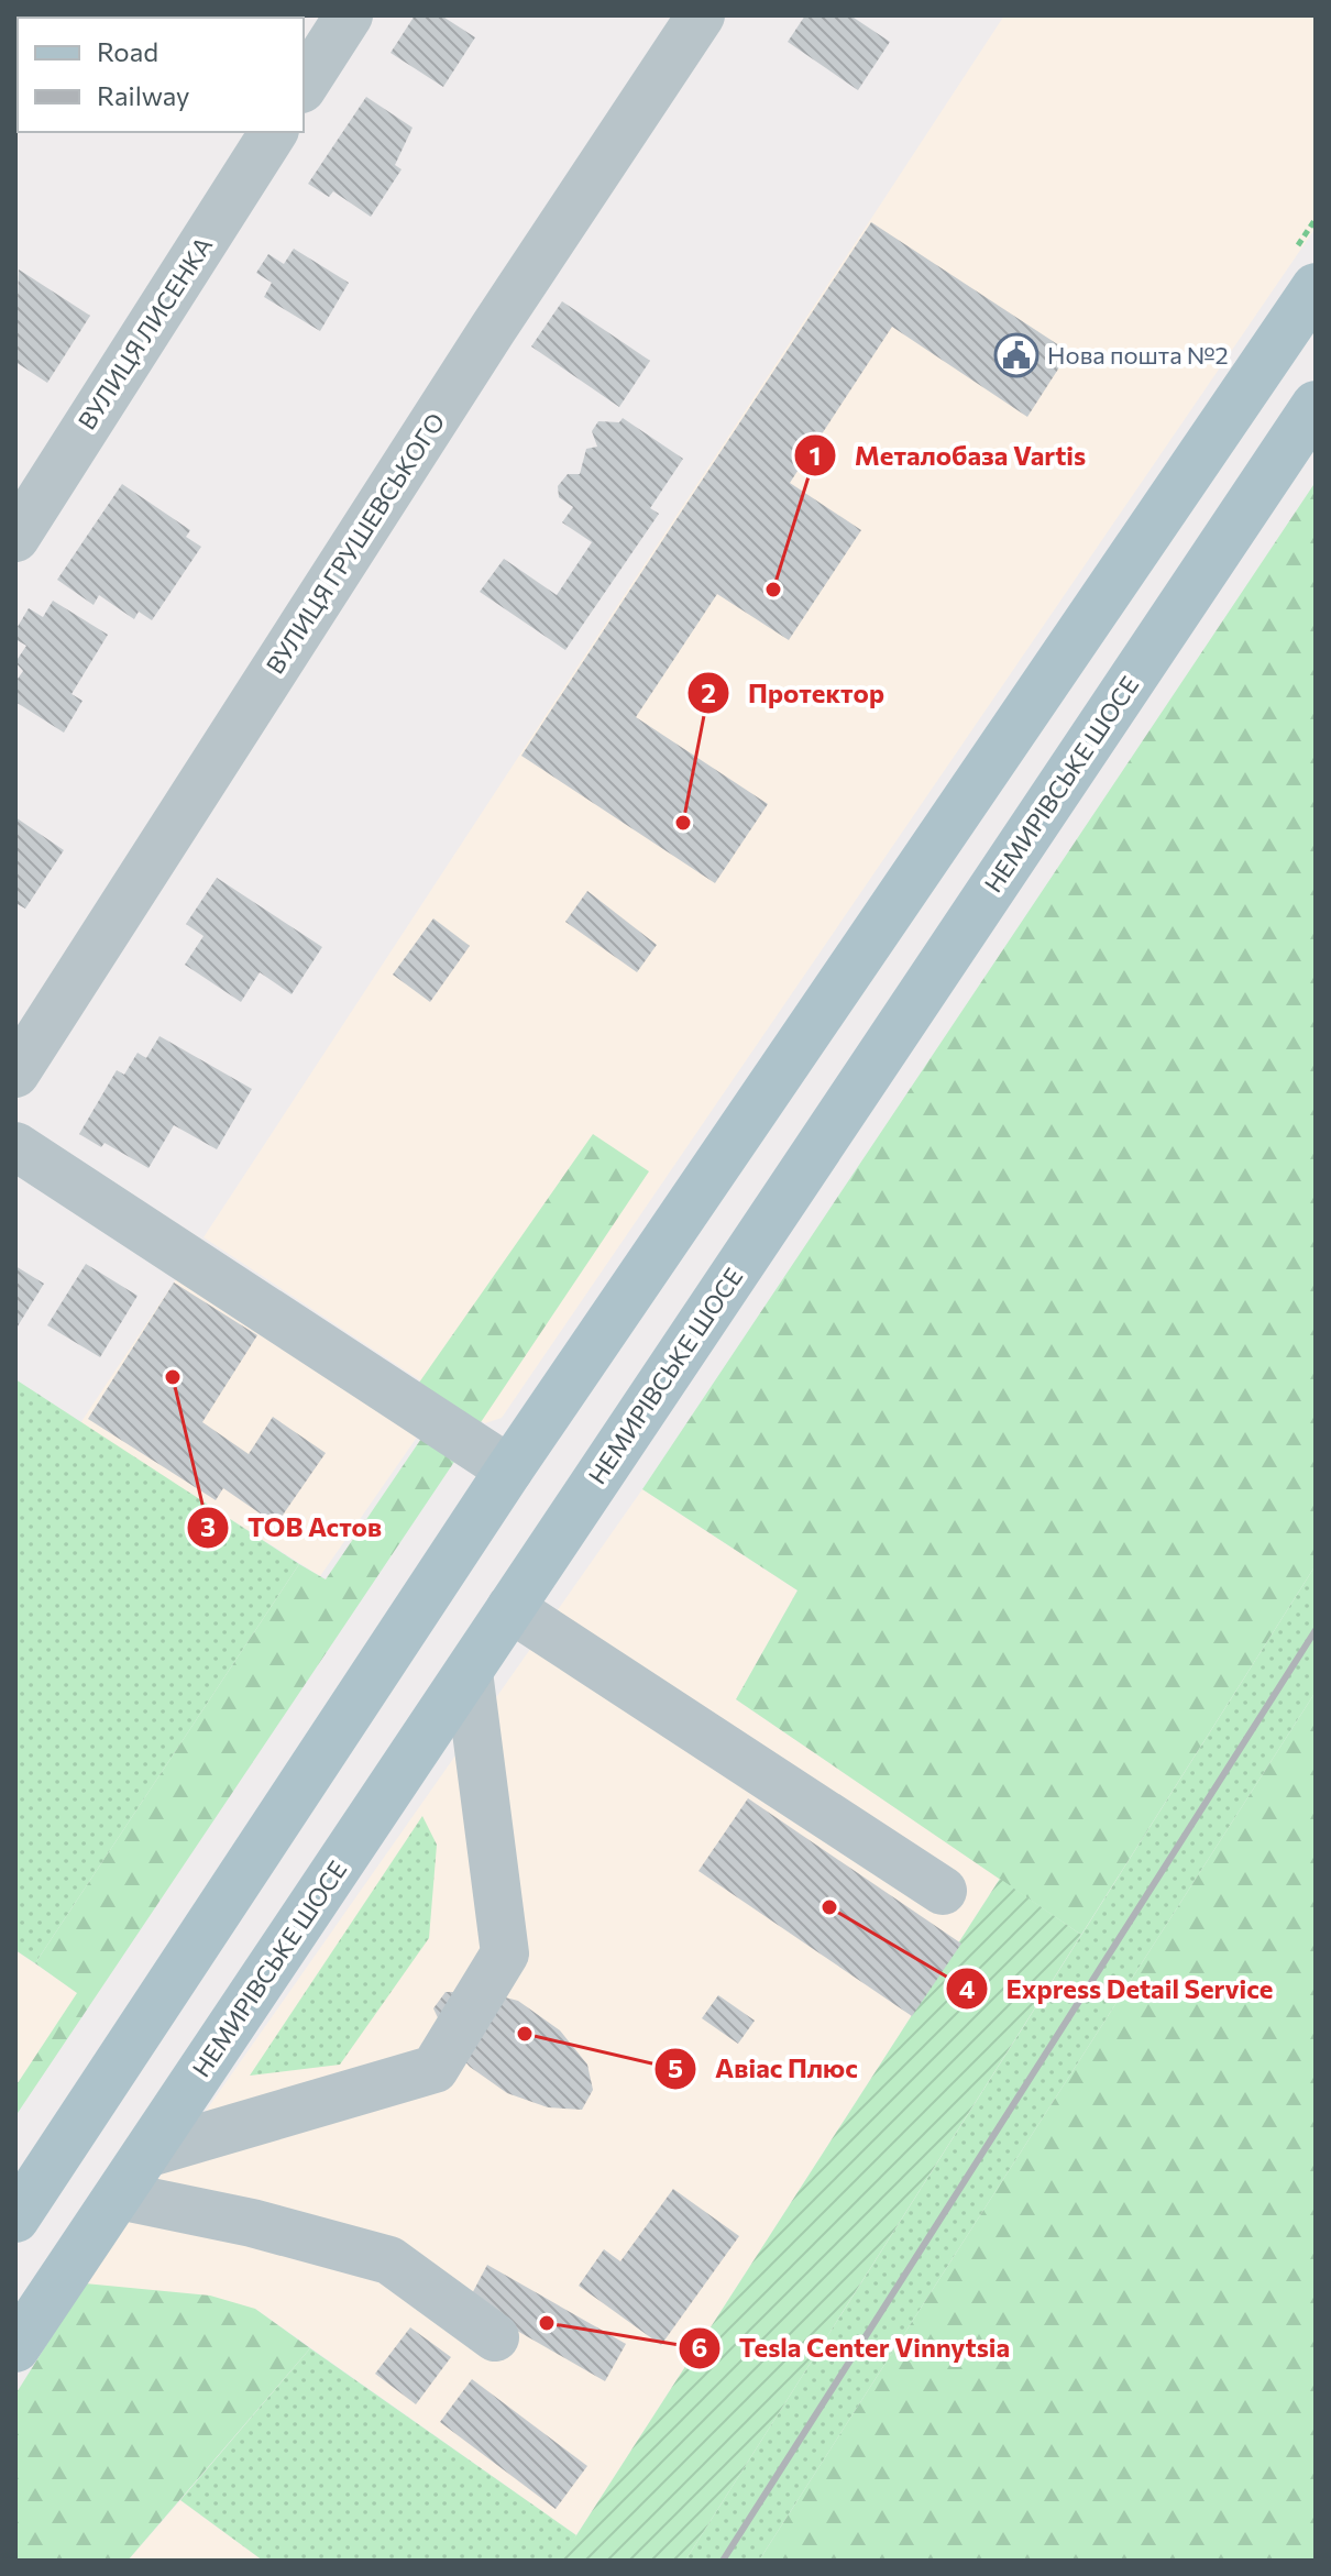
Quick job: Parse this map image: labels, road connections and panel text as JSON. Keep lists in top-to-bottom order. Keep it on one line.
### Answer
{"streets":{"main road":["НЕМИРІВСЬКЕ ШОСЕ"],"street":["ВУЛИЦЯ ЛИСЕНКА","ВУЛИЦЯ ГРУШЕВСЬКОГО"]},"places":{"public building":["Нова пошта №2"],"other":["Металобаза Vartis","Протектор","ТОВ Астов","Express Detail Service","Авіас Плюс","Tesla Center Vinnytsia"]},"legend":["Road","Railway"]}
